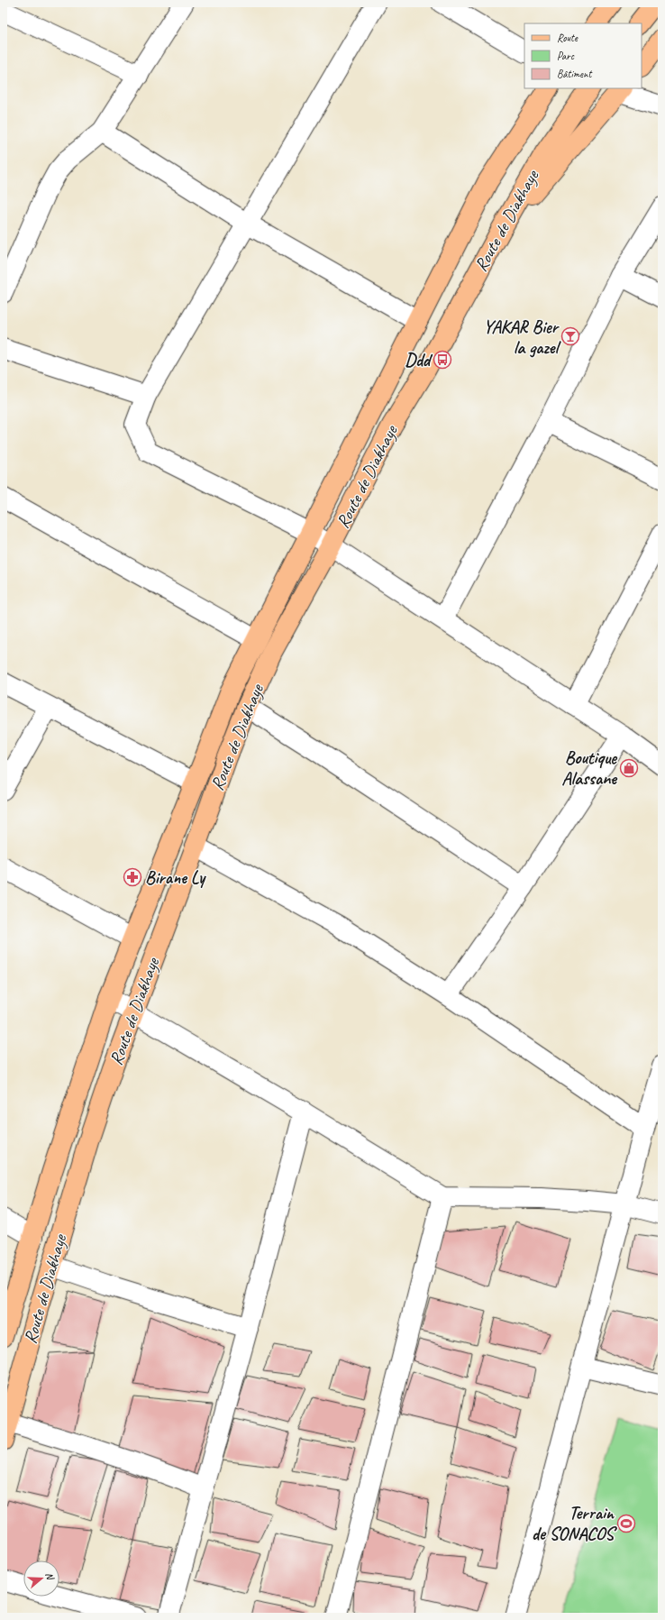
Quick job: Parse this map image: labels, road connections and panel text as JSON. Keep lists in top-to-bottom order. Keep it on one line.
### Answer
{"streets":{"main road":["Route de Diakhaye"]},"places":{"bar":["YAKAR Bier la gazel"],"bus stop":["Ddd"],"shop":["Boutique Alassane"],"pharmacy":["Birane Ly"],"sports":["Terrain de SONACOS"]},"legend":["Route","Parc","Bâtiment"],"north":"right"}
